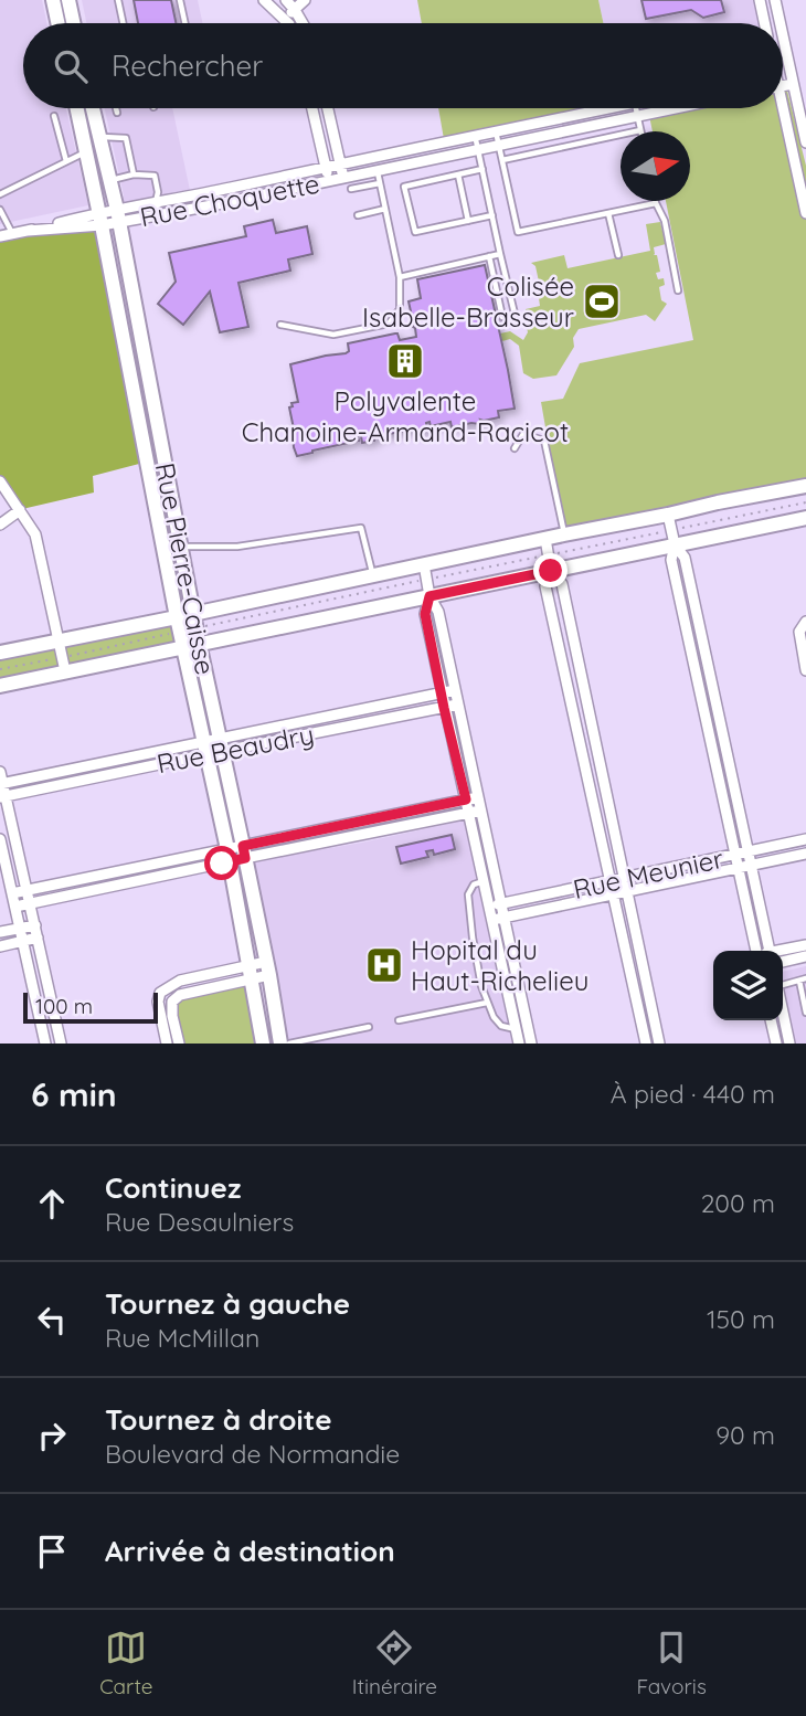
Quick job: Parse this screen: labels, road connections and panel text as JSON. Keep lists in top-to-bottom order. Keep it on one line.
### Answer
{"streets":{"street":["Rue Choquette","Rue Pierre-Caisse","Rue Beaudry","Rue Meunier"]},"crossings":[["Rue Choquette","Rue Pierre-Caisse"],["Rue Pierre-Caisse","Rue Beaudry"]],"places":{"sports":["Colisée Isabelle-Brasseur"],"building":["Polyvalente Chanoine-Armand-Racicot"],"hospital":["Hopital du Haut-Richelieu"]},"scale_bar":"100 m","north":"right","page":{"search":"Rechercher","scale":"100 m","heading":["6 min","À pied · 440 m"],"list":[["Continuez","Rue Desaulniers","200 m"],["Tournez à gauche","Rue McMillan","150 m"],["Tournez à droite","Boulevard de Normandie","90 m"],"Arrivée à destination"],"nav":["Carte","Itinéraire","Favoris"]}}
